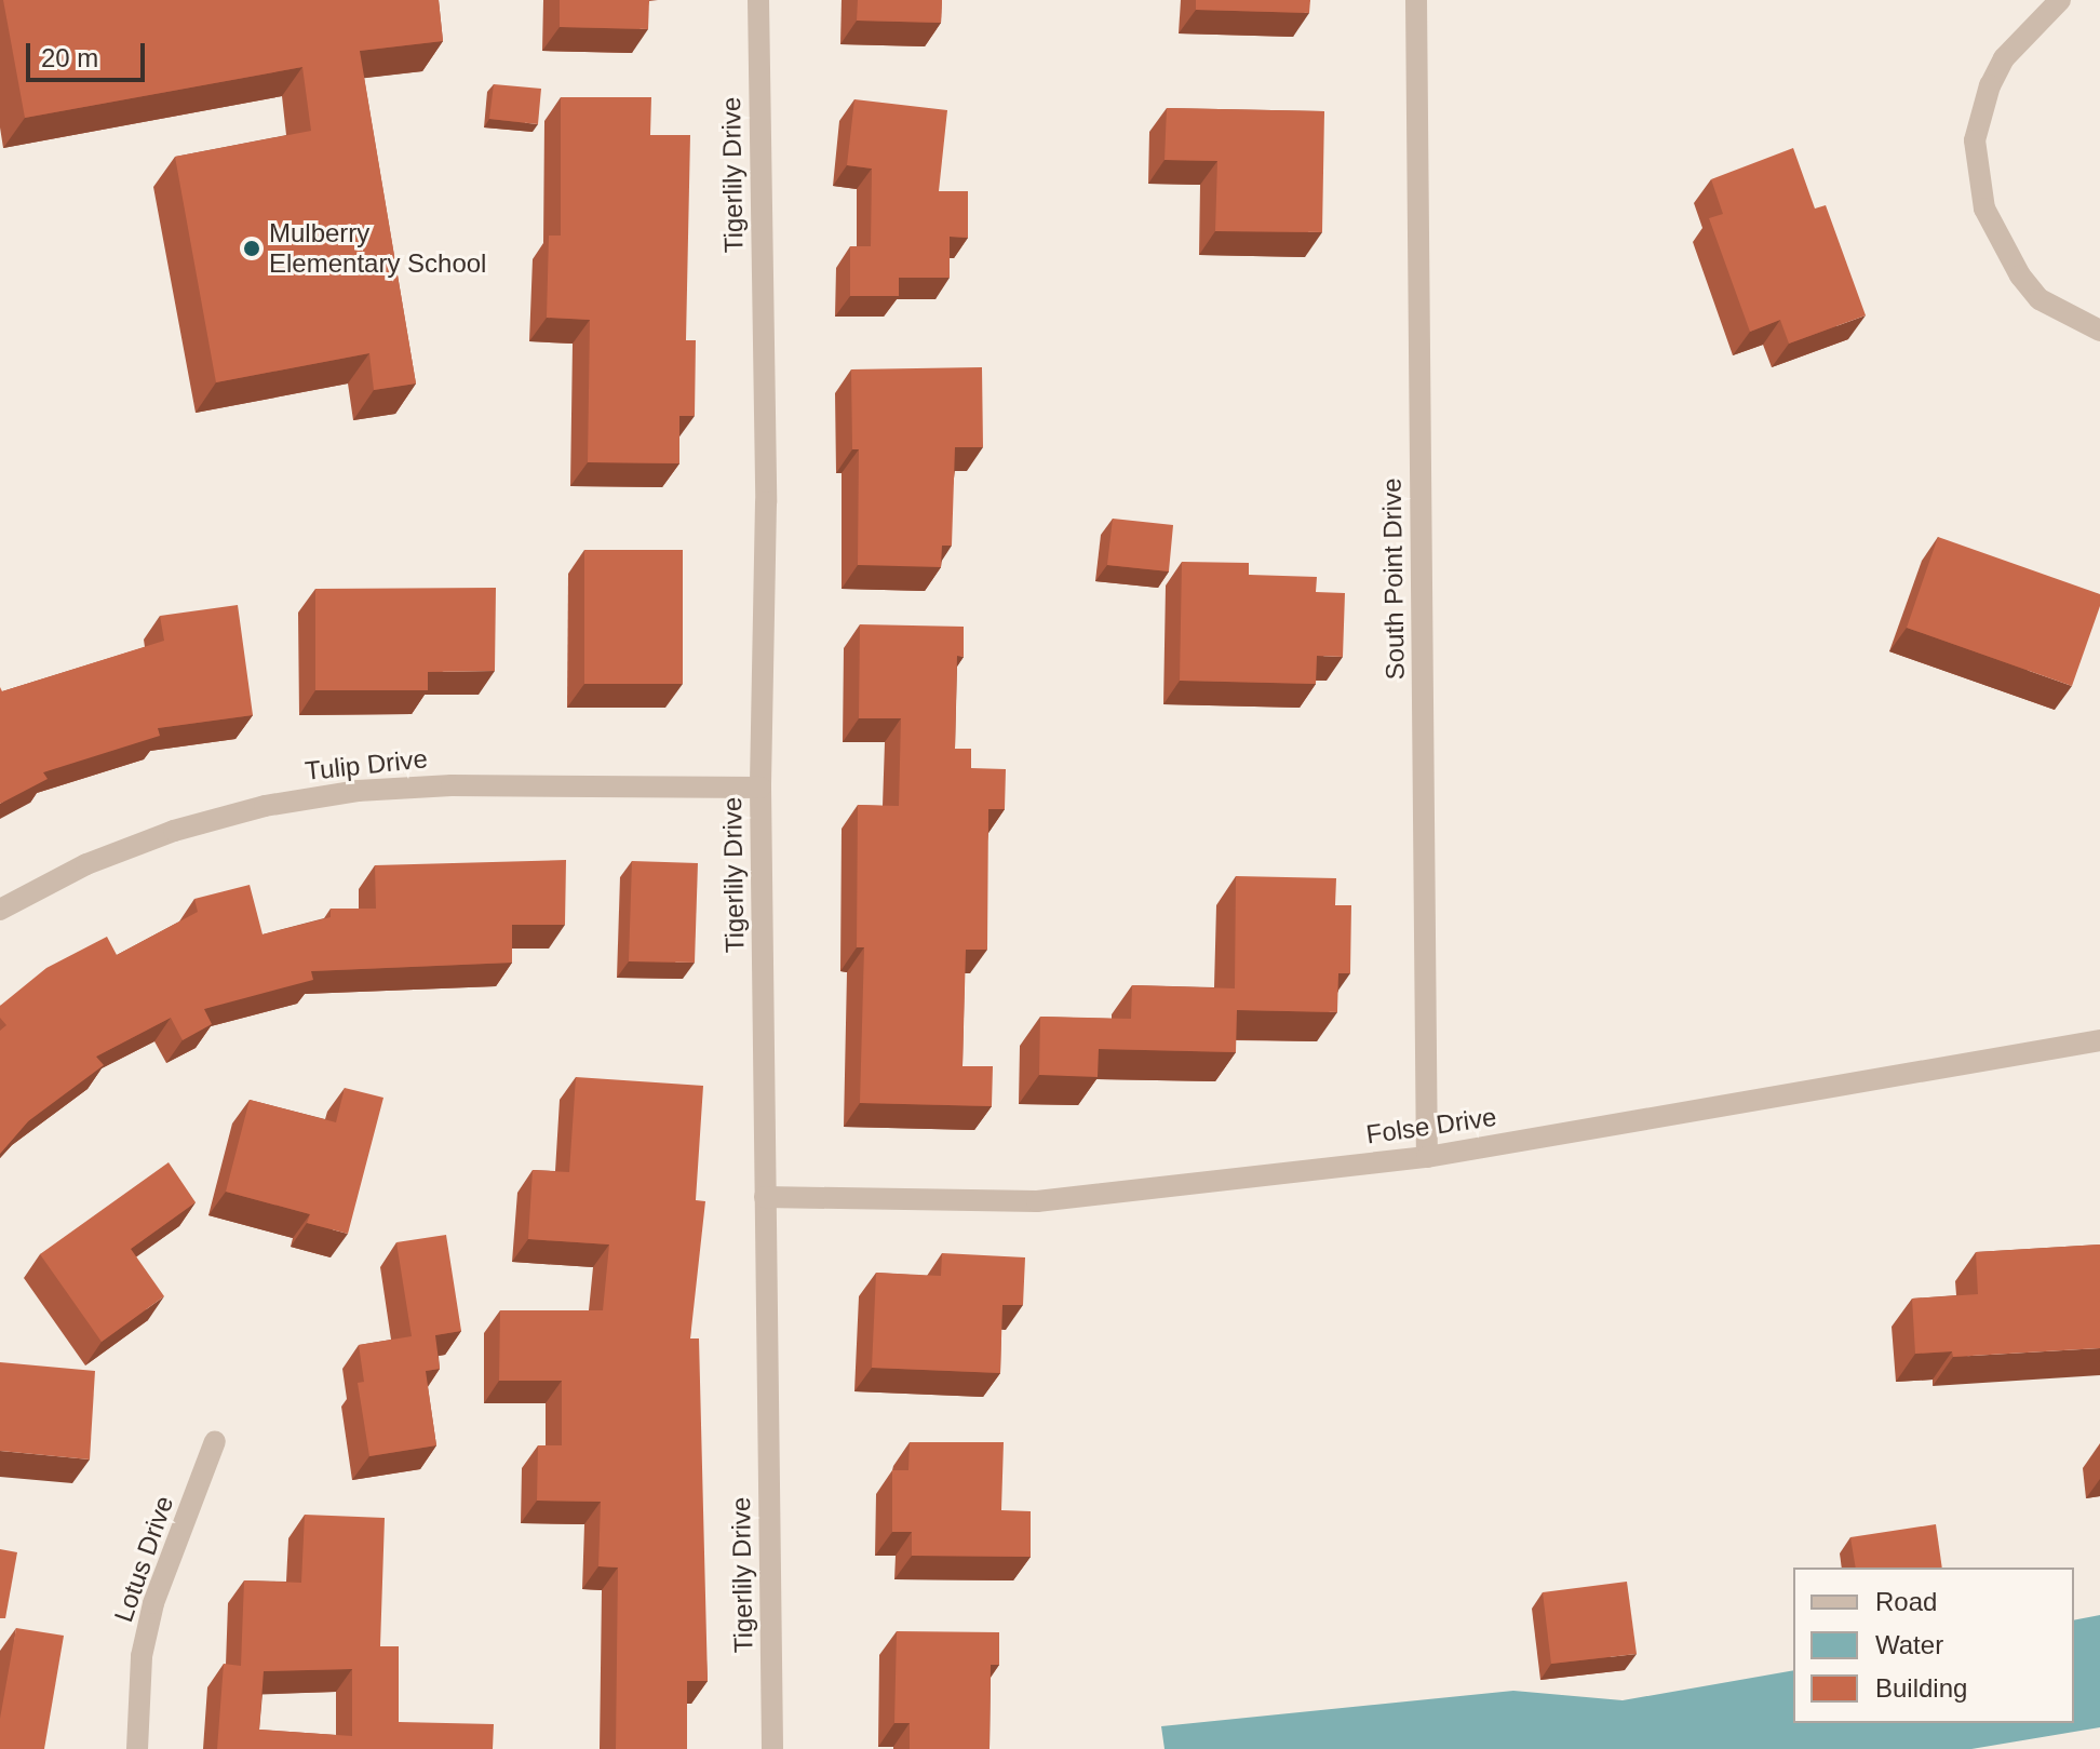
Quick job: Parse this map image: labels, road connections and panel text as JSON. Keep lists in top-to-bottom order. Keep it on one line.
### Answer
{"streets":{"street":["Tigerlily Drive","South Point Drive","Tulip Drive","Folse Drive","Lotus Drive"]},"crossings":[["Tigerlily Drive","Tulip Drive"],["Tigerlily Drive","Folse Drive"],["South Point Drive","Folse Drive"]],"places":["Mulberry Elementary School"],"legend":["Road","Water","Building"],"scale_bar":"20 m"}
